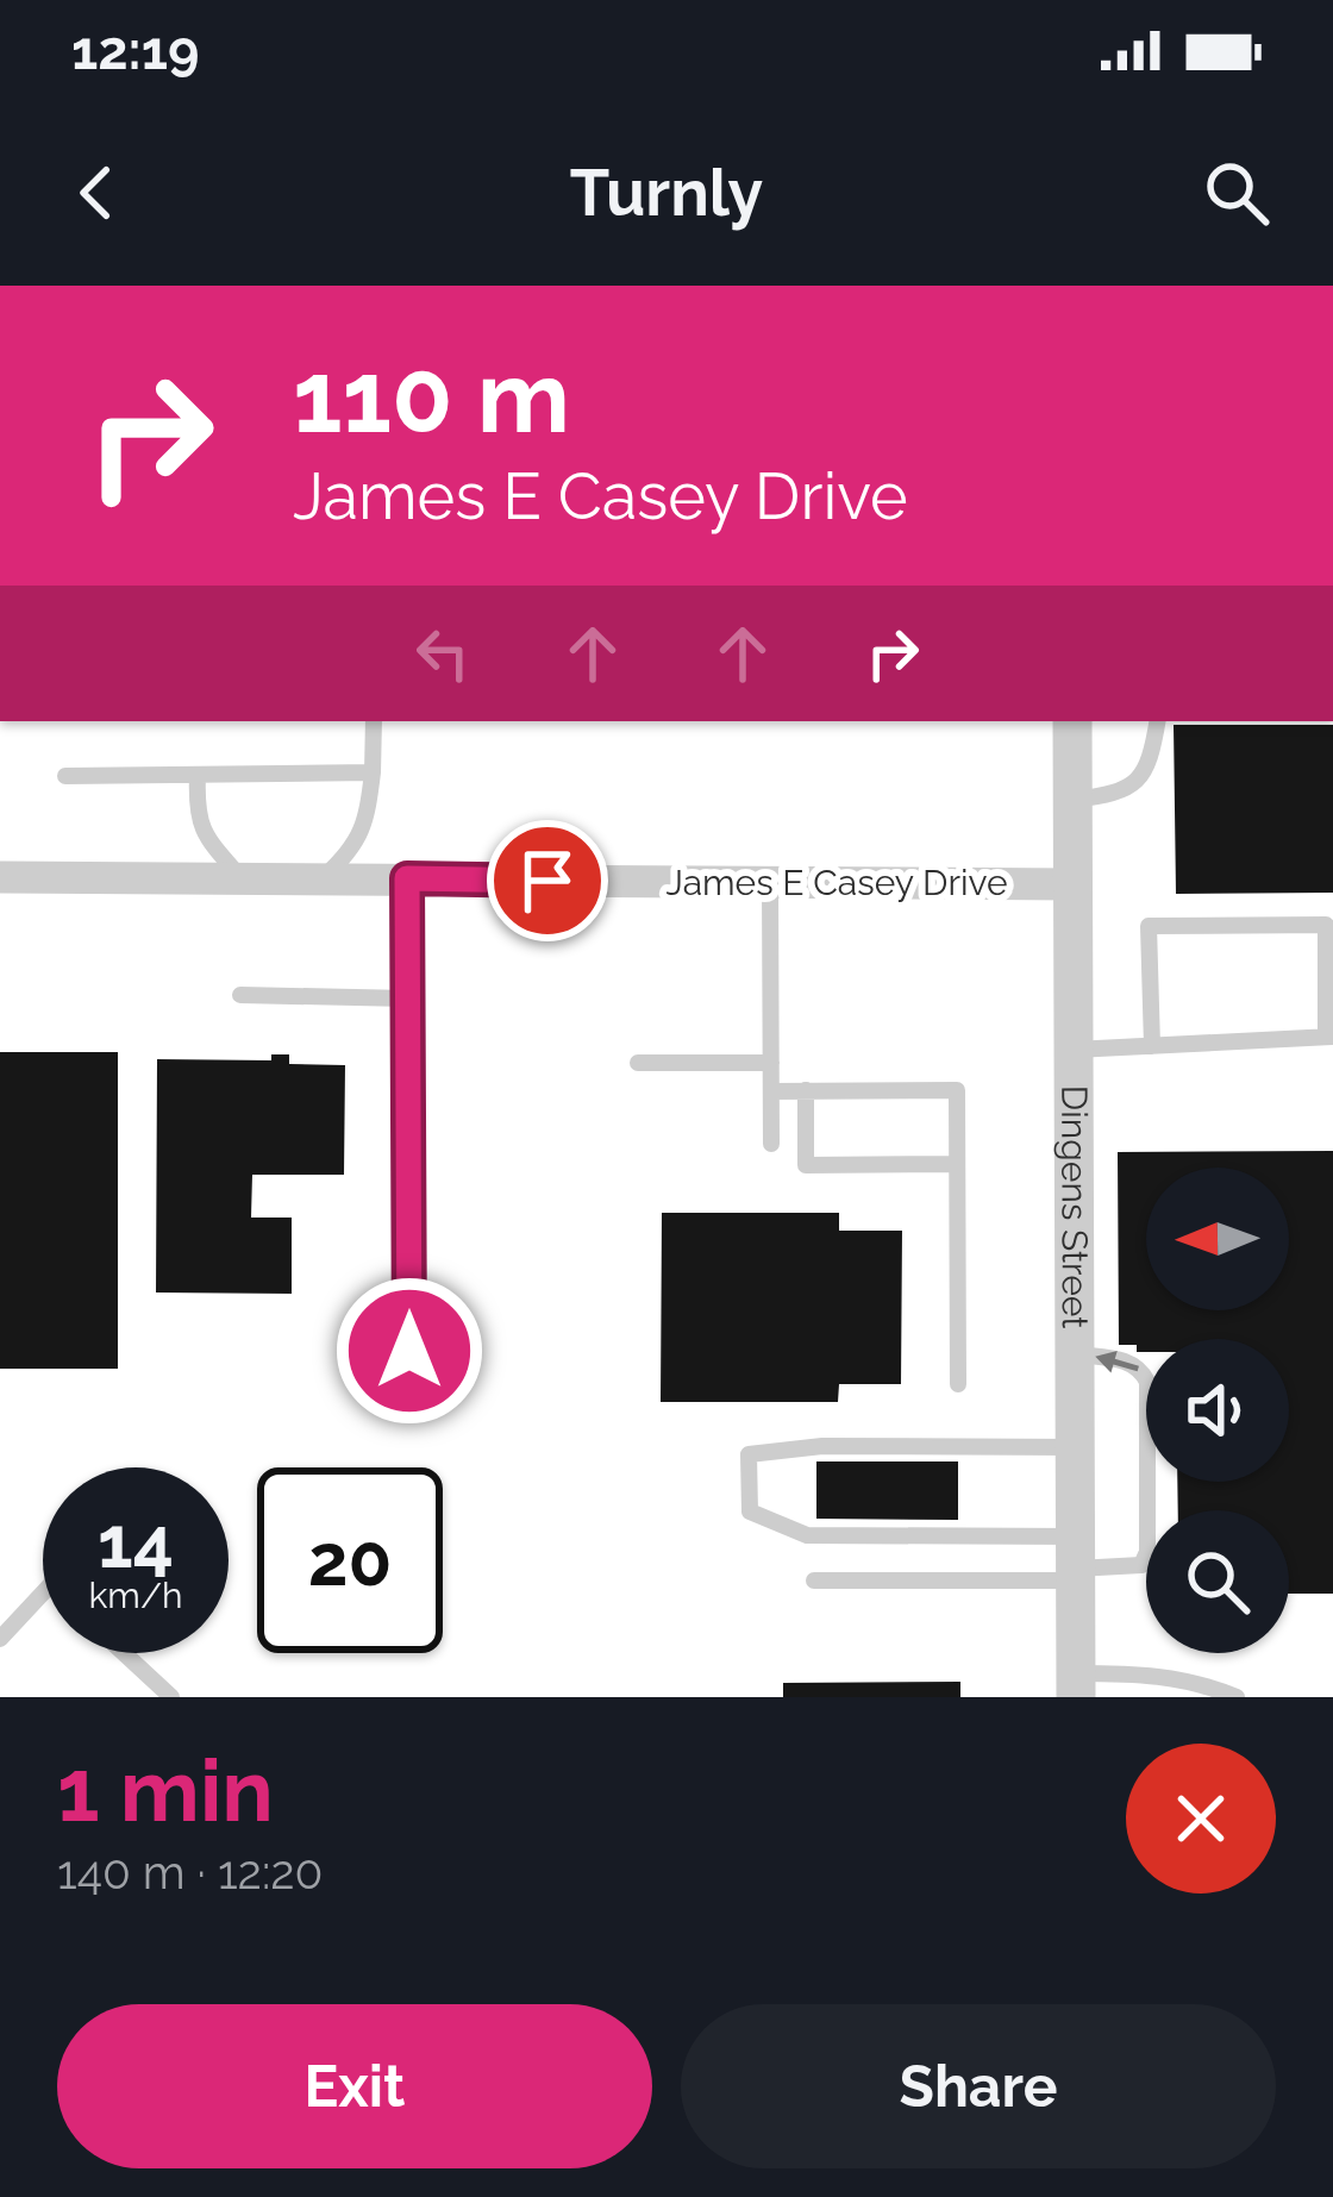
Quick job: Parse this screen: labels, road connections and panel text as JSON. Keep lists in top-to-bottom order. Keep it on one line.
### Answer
{"streets":{"street":["James E Casey Drive","Dingens Street"]},"crossings":[["James E Casey Drive","Dingens Street"]],"north":"left","page":{"status":"12:19","header":"Turnly","turn":["110 m","James E Casey Drive"],"speed":"14 km/h","limit":"20","heading":["1 min","140 m · 12:20"],"buttons":["Exit","Share"]}}
